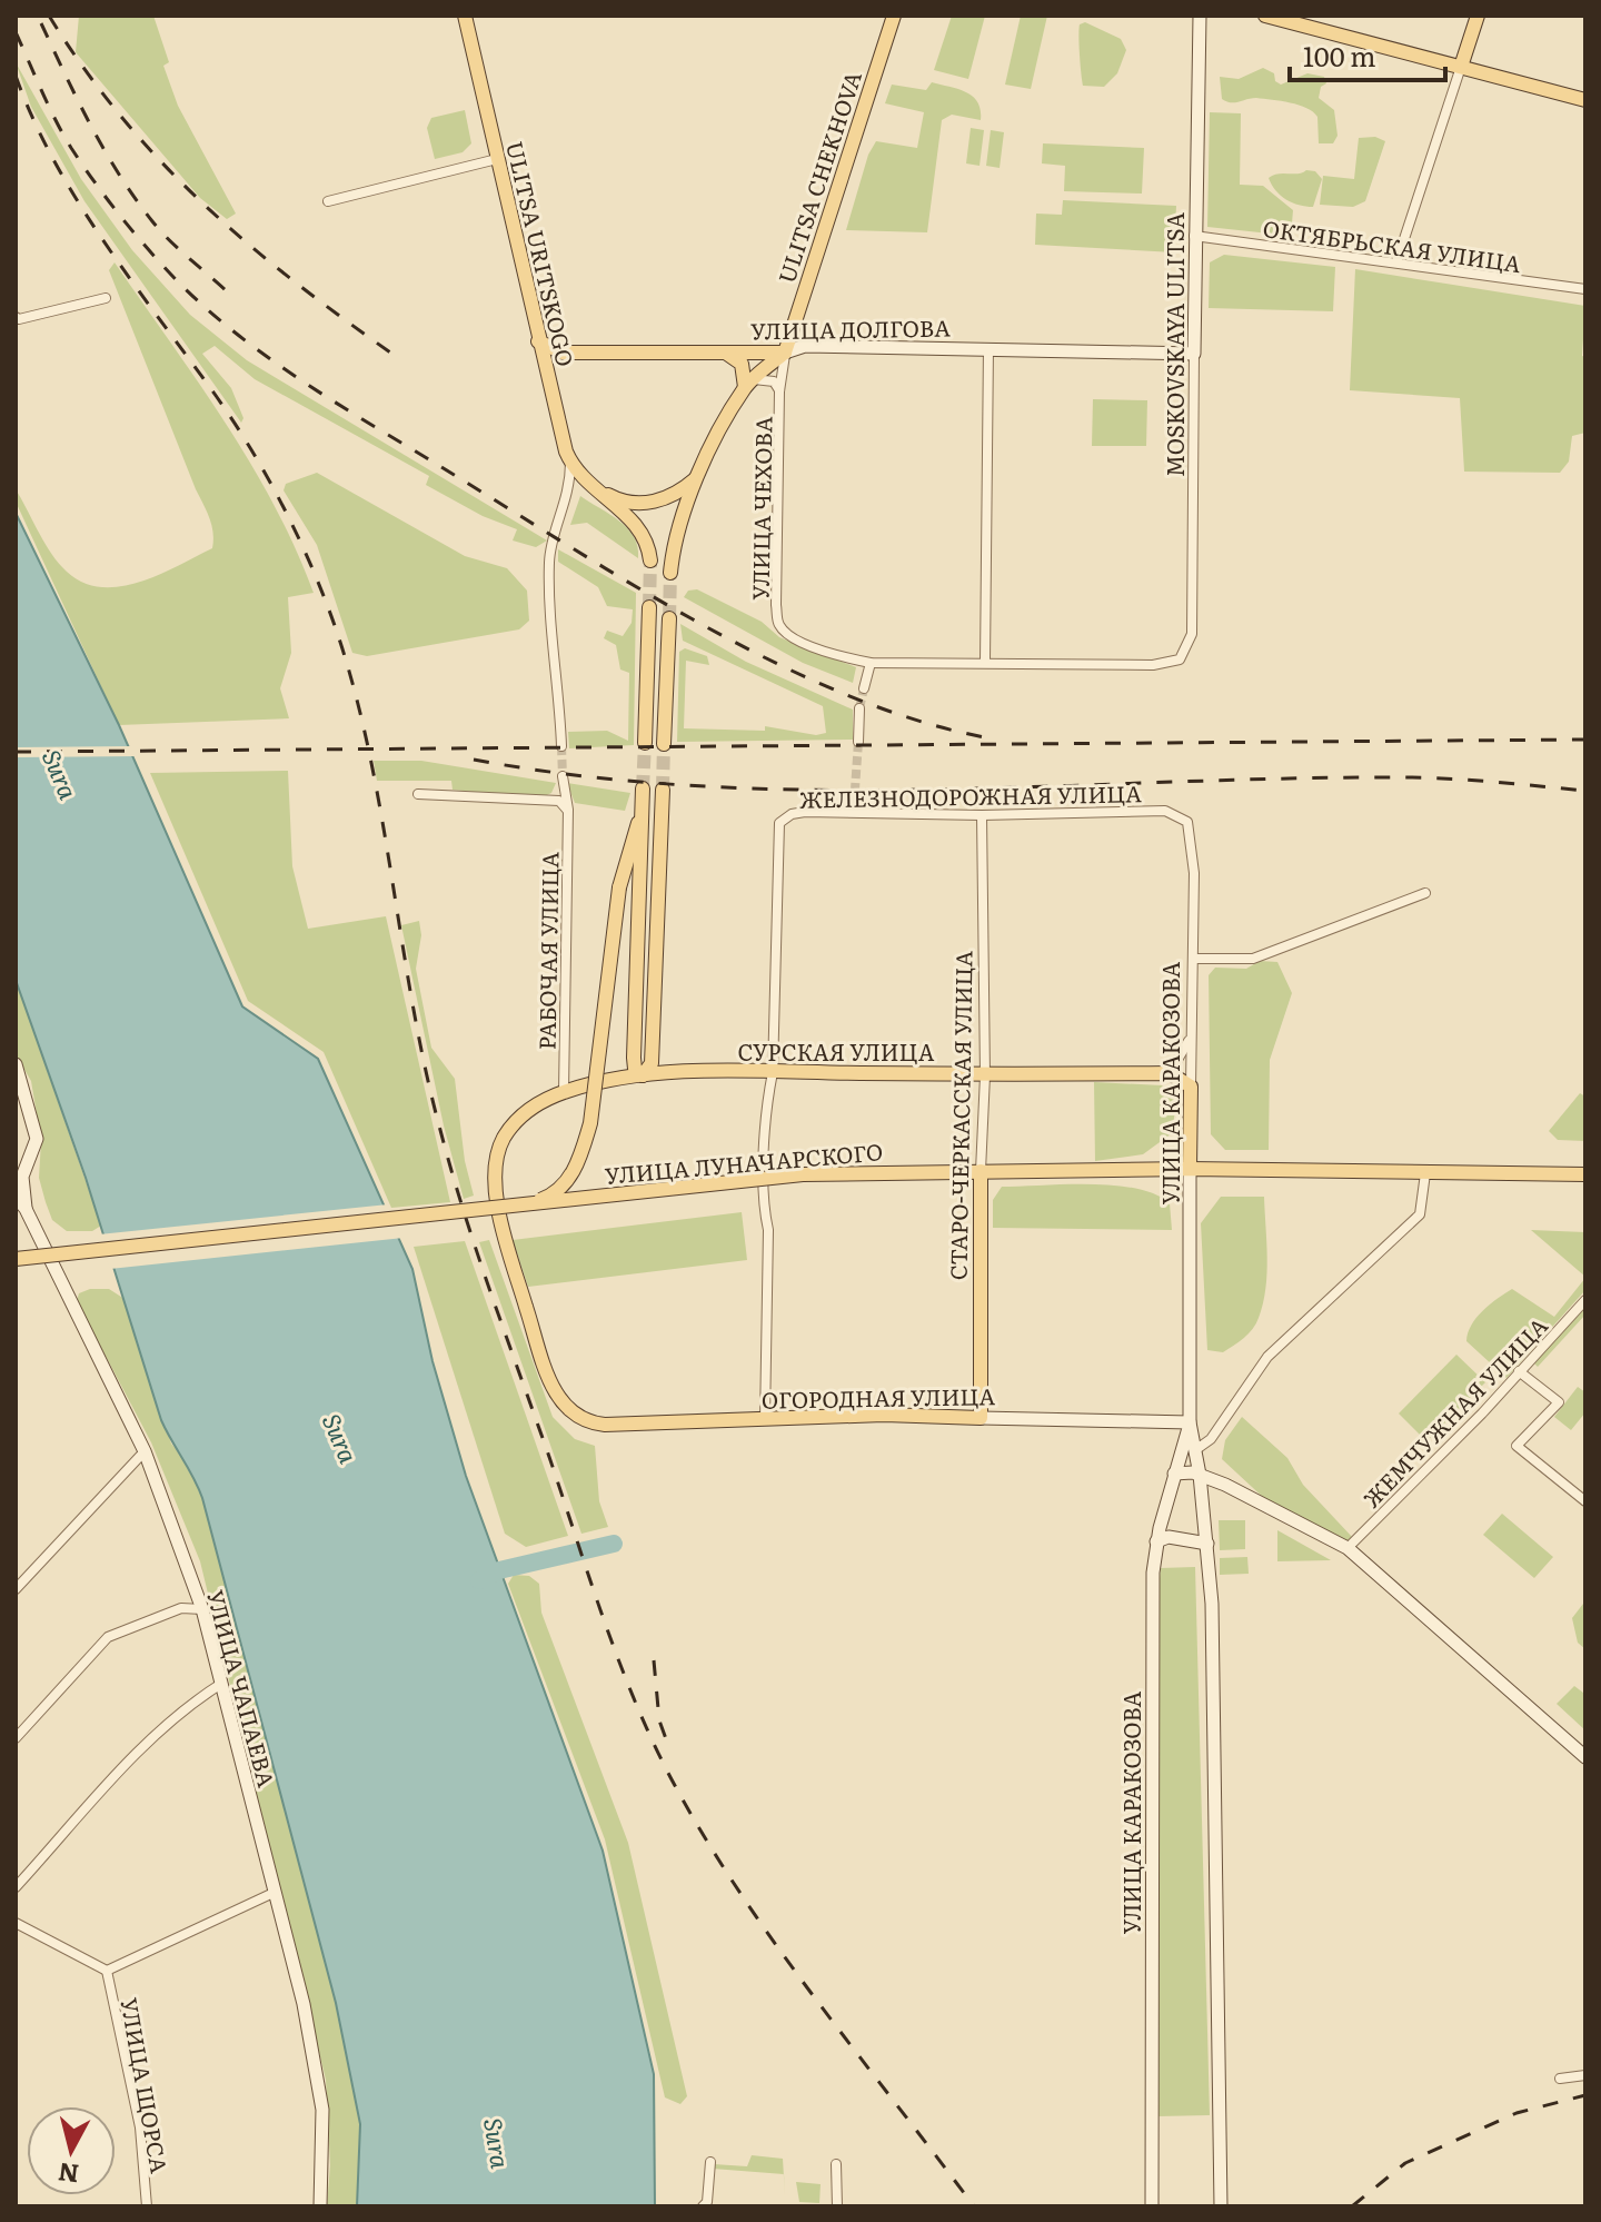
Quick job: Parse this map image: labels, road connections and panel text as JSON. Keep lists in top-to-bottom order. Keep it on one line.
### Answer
{"streets":{"main road":["ULITSA CHEKHOVA","ULITSA URITSKOGO","УЛИЦА ДОЛГОВА","MOSKOVSKAYA ULITSA","СУРСКАЯ УЛИЦА","УЛИЦА КАРАКОЗОВА","СТАРО-ЧЕРКАССКАЯ УЛИЦА","УЛИЦА ЛУНАЧАРСКОГО","ОГОРОДНАЯ УЛИЦА","УЛИЦА ЧАПАЕВА"],"street":["ОКТЯБРЬСКАЯ УЛИЦА","УЛИЦА ЧЕХОВА","ЖЕЛЕЗНОДОРОЖНАЯ УЛИЦА","РАБОЧАЯ УЛИЦА","ЖЕМЧУЖНАЯ УЛИЦА","УЛИЦА ЩОРСА"]},"crossings":[["ULITSA CHEKHOVA","УЛИЦА ДОЛГОВА"],["ULITSA CHEKHOVA","УЛИЦА ЧЕХОВА"],["ОКТЯБРЬСКАЯ УЛИЦА","MOSKOVSKAYA ULITSA"],["ULITSA URITSKOGO","УЛИЦА ДОЛГОВА"],["УЛИЦА ДОЛГОВА","MOSKOVSKAYA ULITSA"],["УЛИЦА ДОЛГОВА","УЛИЦА ЧЕХОВА"],["ЖЕЛЕЗНОДОРОЖНАЯ УЛИЦА","СУРСКАЯ УЛИЦА"],["ЖЕЛЕЗНОДОРОЖНАЯ УЛИЦА","УЛИЦА КАРАКОЗОВА"],["ЖЕЛЕЗНОДОРОЖНАЯ УЛИЦА","СТАРО-ЧЕРКАССКАЯ УЛИЦА"],["РАБОЧАЯ УЛИЦА","СУРСКАЯ УЛИЦА"],["СУРСКАЯ УЛИЦА","СТАРО-ЧЕРКАССКАЯ УЛИЦА"],["СУРСКАЯ УЛИЦА","ОГОРОДНАЯ УЛИЦА"],["УЛИЦА КАРАКОЗОВА","УЛИЦА ЛУНАЧАРСКОГО"],["УЛИЦА КАРАКОЗОВА","ОГОРОДНАЯ УЛИЦА"],["СТАРО-ЧЕРКАССКАЯ УЛИЦА","УЛИЦА ЛУНАЧАРСКОГО"],["СТАРО-ЧЕРКАССКАЯ УЛИЦА","ОГОРОДНАЯ УЛИЦА"]],"water":["Sura"],"scale_bar":"100 m","north":"bottom"}
